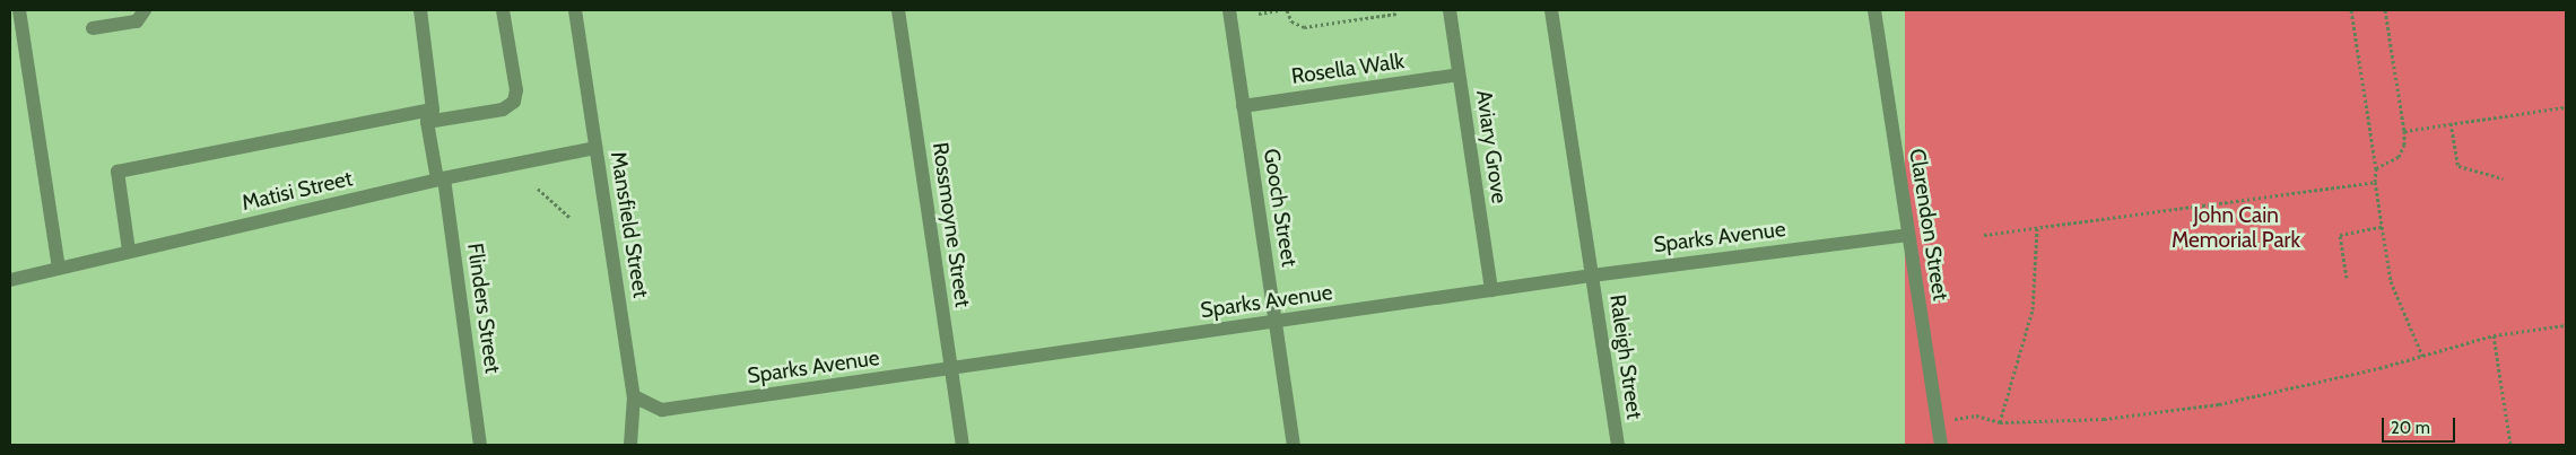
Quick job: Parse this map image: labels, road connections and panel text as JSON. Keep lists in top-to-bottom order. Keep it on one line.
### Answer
{"streets":{"street":["Rosella Walk","Aviary Grove","Matisi Street","Gooch Street","Mansfield Street","Rossmoyne Street","Clarendon Street","Sparks Avenue","Flinders Street","Raleigh Street"]},"crossings":[["Rosella Walk","Aviary Grove"],["Rosella Walk","Gooch Street"],["Aviary Grove","Sparks Avenue"],["Matisi Street","Mansfield Street"],["Matisi Street","Flinders Street"],["Gooch Street","Sparks Avenue"],["Mansfield Street","Sparks Avenue"],["Rossmoyne Street","Sparks Avenue"],["Clarendon Street","Sparks Avenue"],["Sparks Avenue","Raleigh Street"]],"parks":["John Cain Memorial Park"],"scale_bar":"20 m"}
